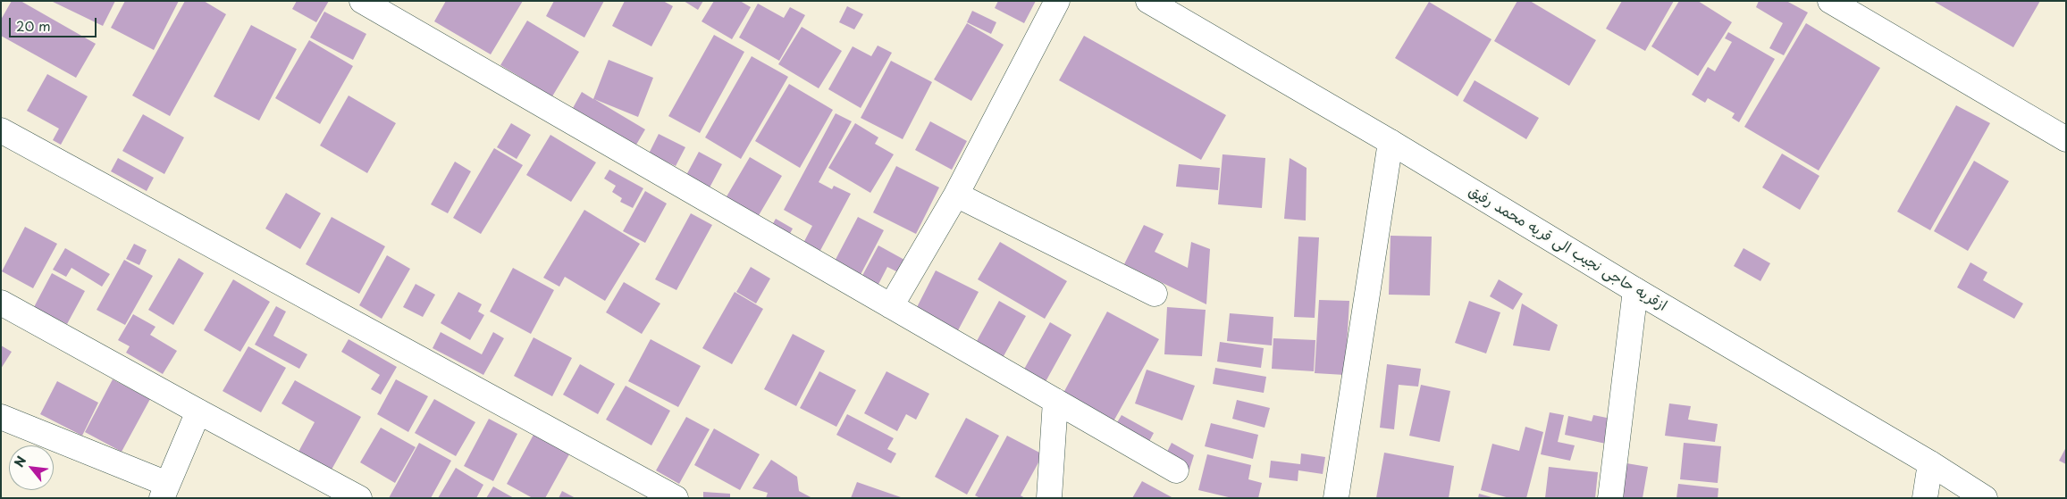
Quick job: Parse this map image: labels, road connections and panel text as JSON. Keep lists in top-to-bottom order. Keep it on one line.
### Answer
{"streets":{"street":["ازقریه حاجی نجیب الی قریه محمد رفیق"]},"scale_bar":"20 m","north":"top left"}
